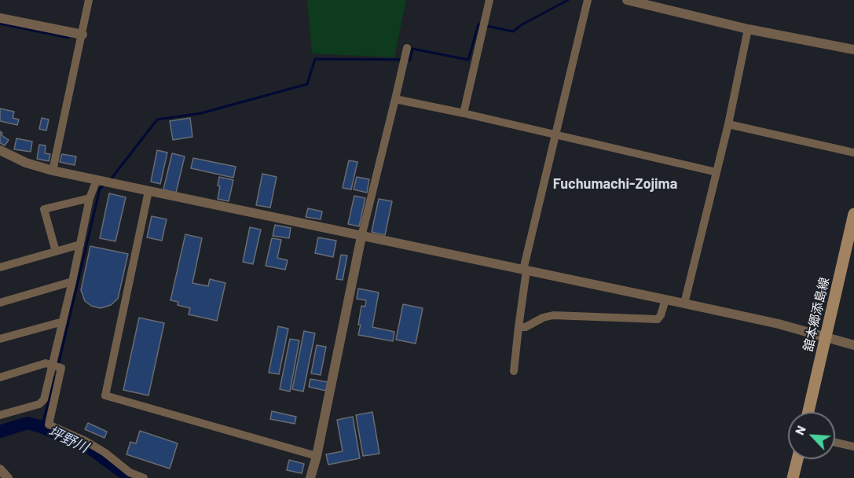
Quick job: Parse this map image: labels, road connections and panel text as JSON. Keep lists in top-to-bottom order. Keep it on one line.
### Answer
{"streets":{"main road":["舘本郷添島線"]},"districts":["Fuchumachi-Zojima"],"water":["坪野川"],"north":"top left"}
